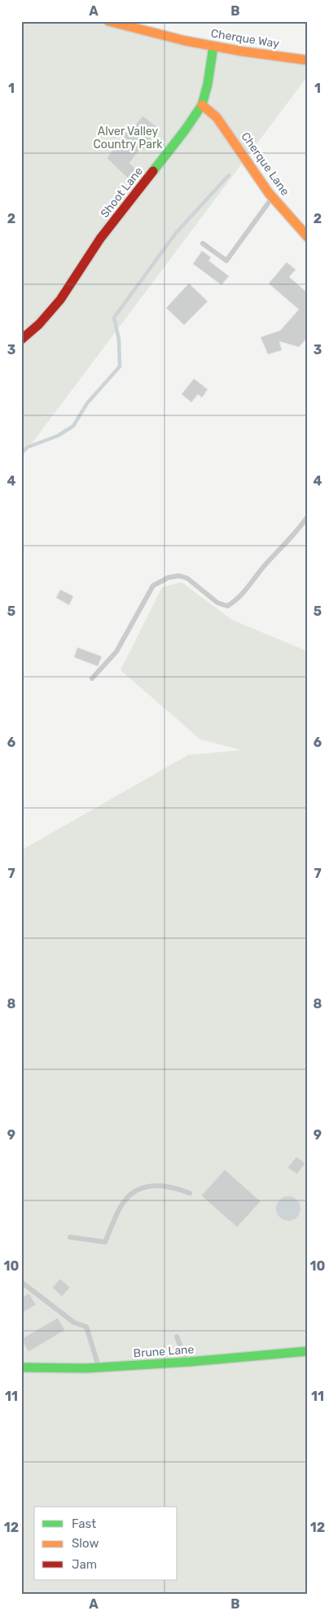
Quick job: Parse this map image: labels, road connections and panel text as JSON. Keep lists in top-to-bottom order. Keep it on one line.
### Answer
{"streets":{"street":["Cherque Way","Cherque Lane","Shoot Lane","Brune Lane"]},"crossings":[["Cherque Way","Shoot Lane"],["Cherque Lane","Shoot Lane"]],"parks":["Alver Valley Country Park"],"legend":["Fast","Slow","Jam"],"grid":{"columns":["A","B"],"rows":["1","2","3","4","5","6","7","8","9","10","11","12"]}}
